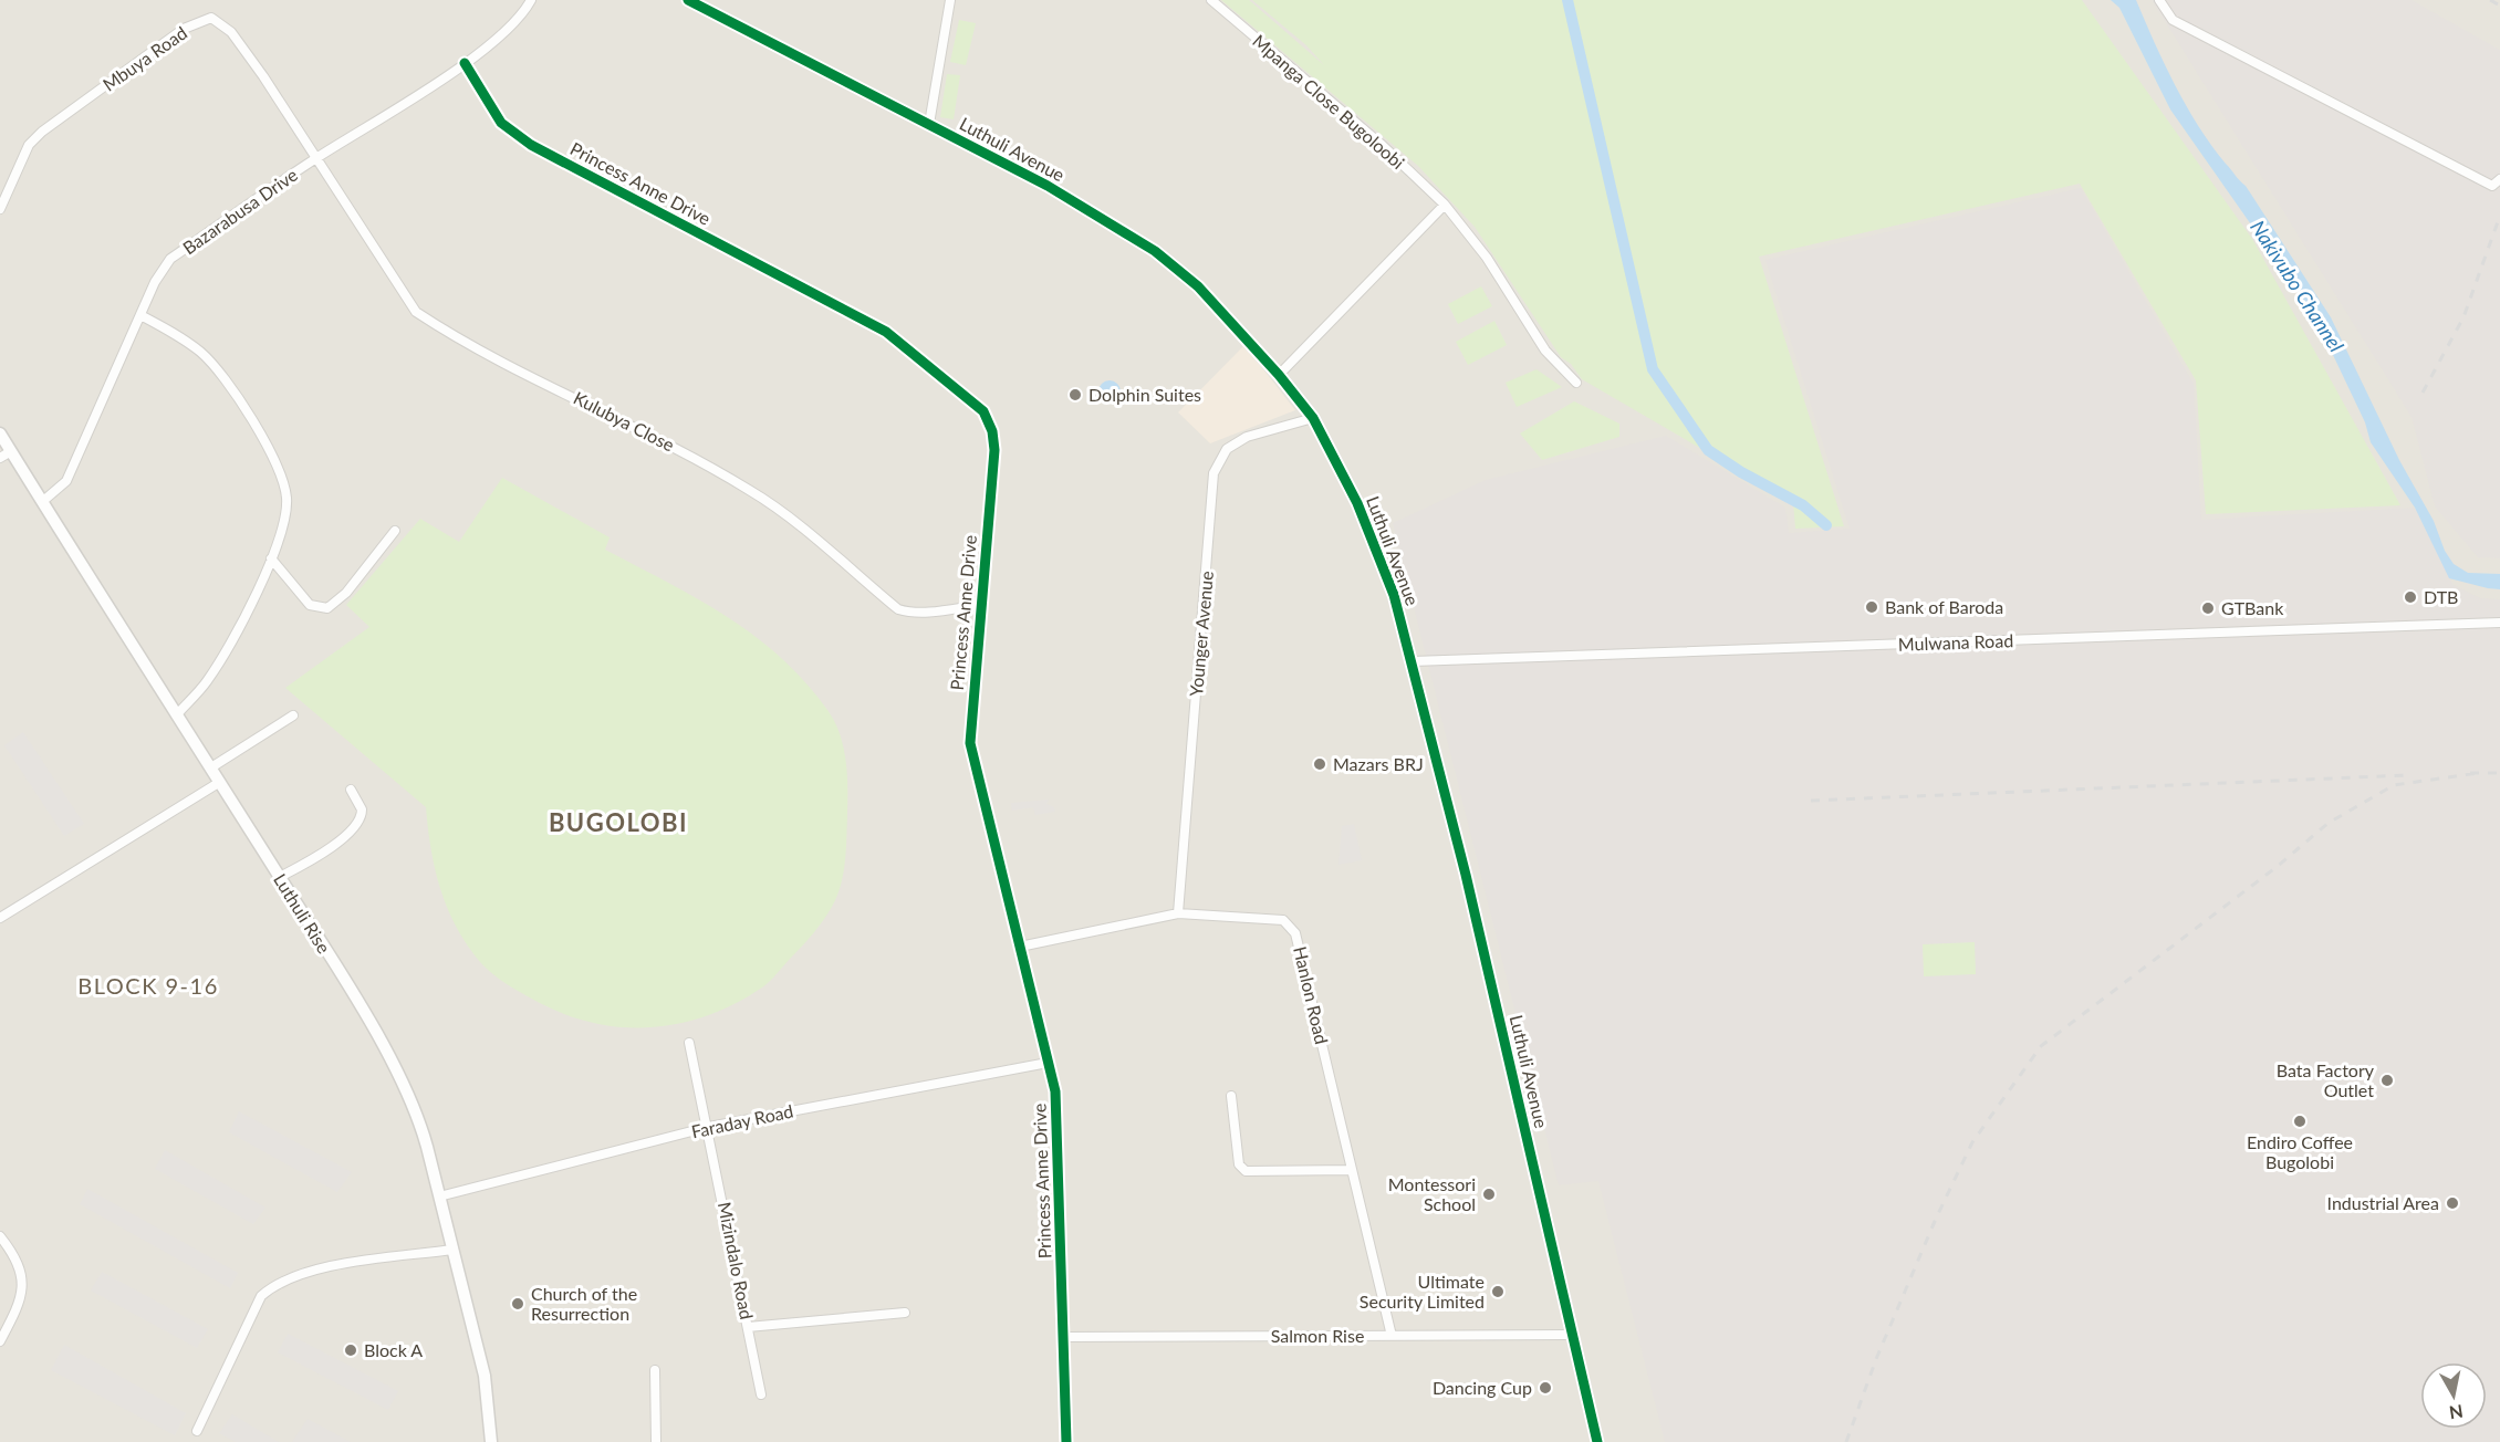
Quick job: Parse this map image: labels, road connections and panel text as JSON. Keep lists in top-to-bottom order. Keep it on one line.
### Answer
{"streets":{"street":["Mbuya Road","Mpanga Close Bugoloobi","Luthuli Avenue","Princess Anne Drive","Bazarabusa Drive","Kulubya Close","Younger Avenue","Mulwana Road","Luthuli Rise","Hanlon Road","Faraday Road","Mizindalo Road","Salmon Rise"]},"crossings":[["Mbuya Road","Bazarabusa Drive"],["Mbuya Road","Kulubya Close"],["Luthuli Avenue","Younger Avenue"],["Luthuli Avenue","Mulwana Road"],["Luthuli Avenue","Salmon Rise"],["Princess Anne Drive","Bazarabusa Drive"],["Princess Anne Drive","Kulubya Close"],["Princess Anne Drive","Hanlon Road"],["Princess Anne Drive","Faraday Road"],["Princess Anne Drive","Salmon Rise"],["Bazarabusa Drive","Kulubya Close"],["Bazarabusa Drive","Luthuli Rise"],["Younger Avenue","Hanlon Road"],["Luthuli Rise","Faraday Road"],["Hanlon Road","Salmon Rise"],["Faraday Road","Mizindalo Road"]],"districts":["BUGOLOBI","BLOCK 9-16"],"water":["Nakivubo Channel"],"places":["Dolphin Suites","DTB","Bank of Baroda","GTBank","Mazars BRJ","Bata Factory Outlet","Endiro Coffee Bugolobi","Montessori School","Industrial Area","Ultimate Security Limited","Church of the Resurrection","Block A","Dancing Cup"],"north":"bottom"}
